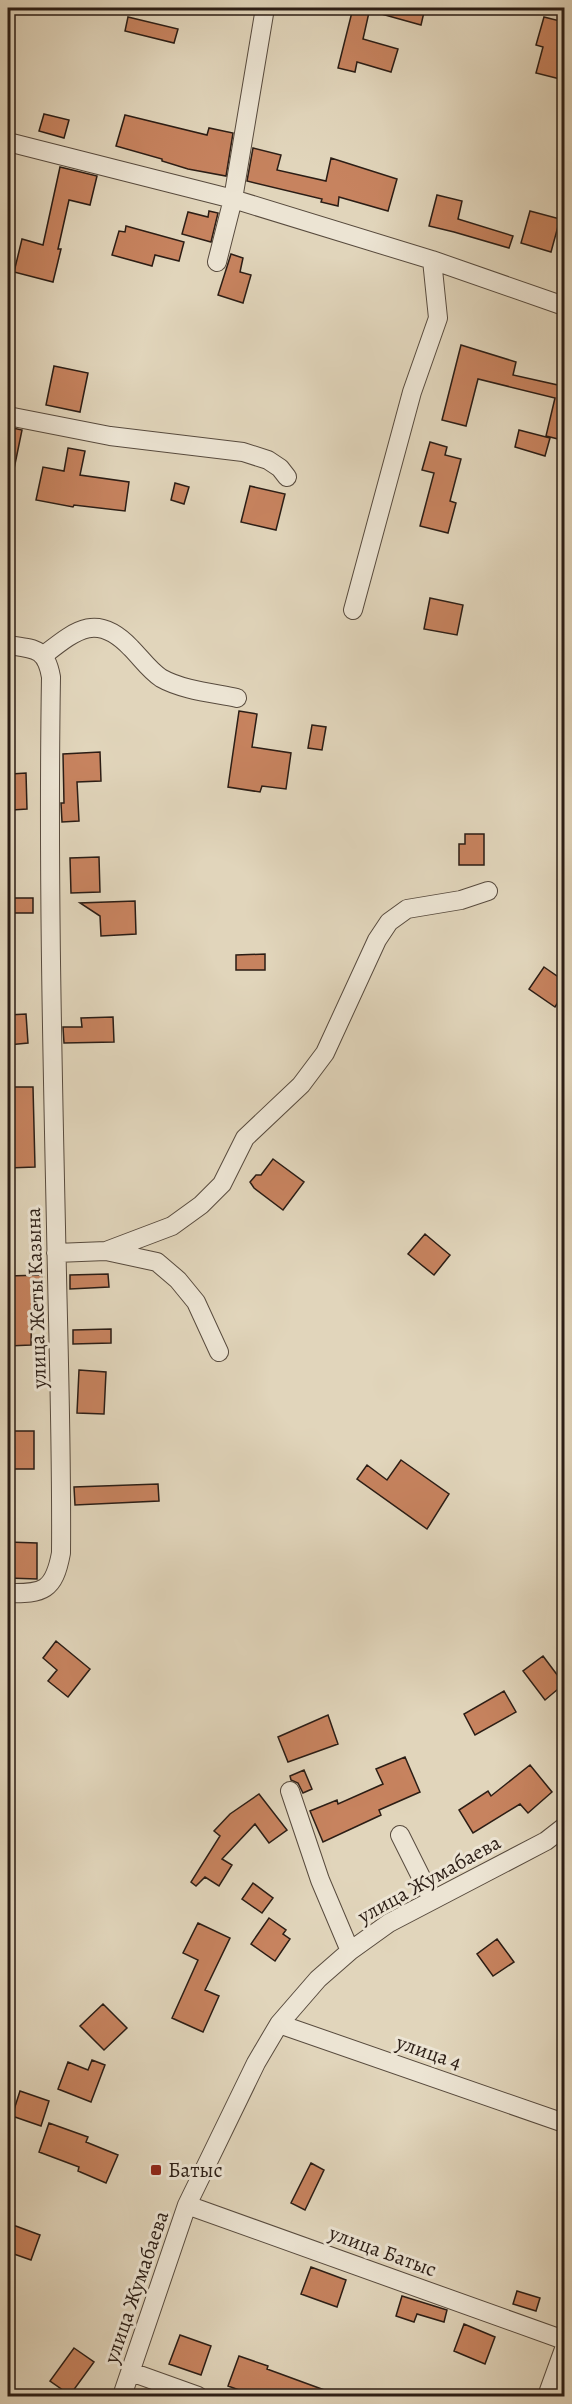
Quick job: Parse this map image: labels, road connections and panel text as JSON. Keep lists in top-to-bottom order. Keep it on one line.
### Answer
{"streets":{"street":["улица Жеты Казына","улица Жумабаева","улица 4","улица Батыс"]},"crossings":[["улица Жумабаева","улица 4"],["улица Жумабаева","улица Батыс"]],"places":{"transit":["Батыс"]}}
